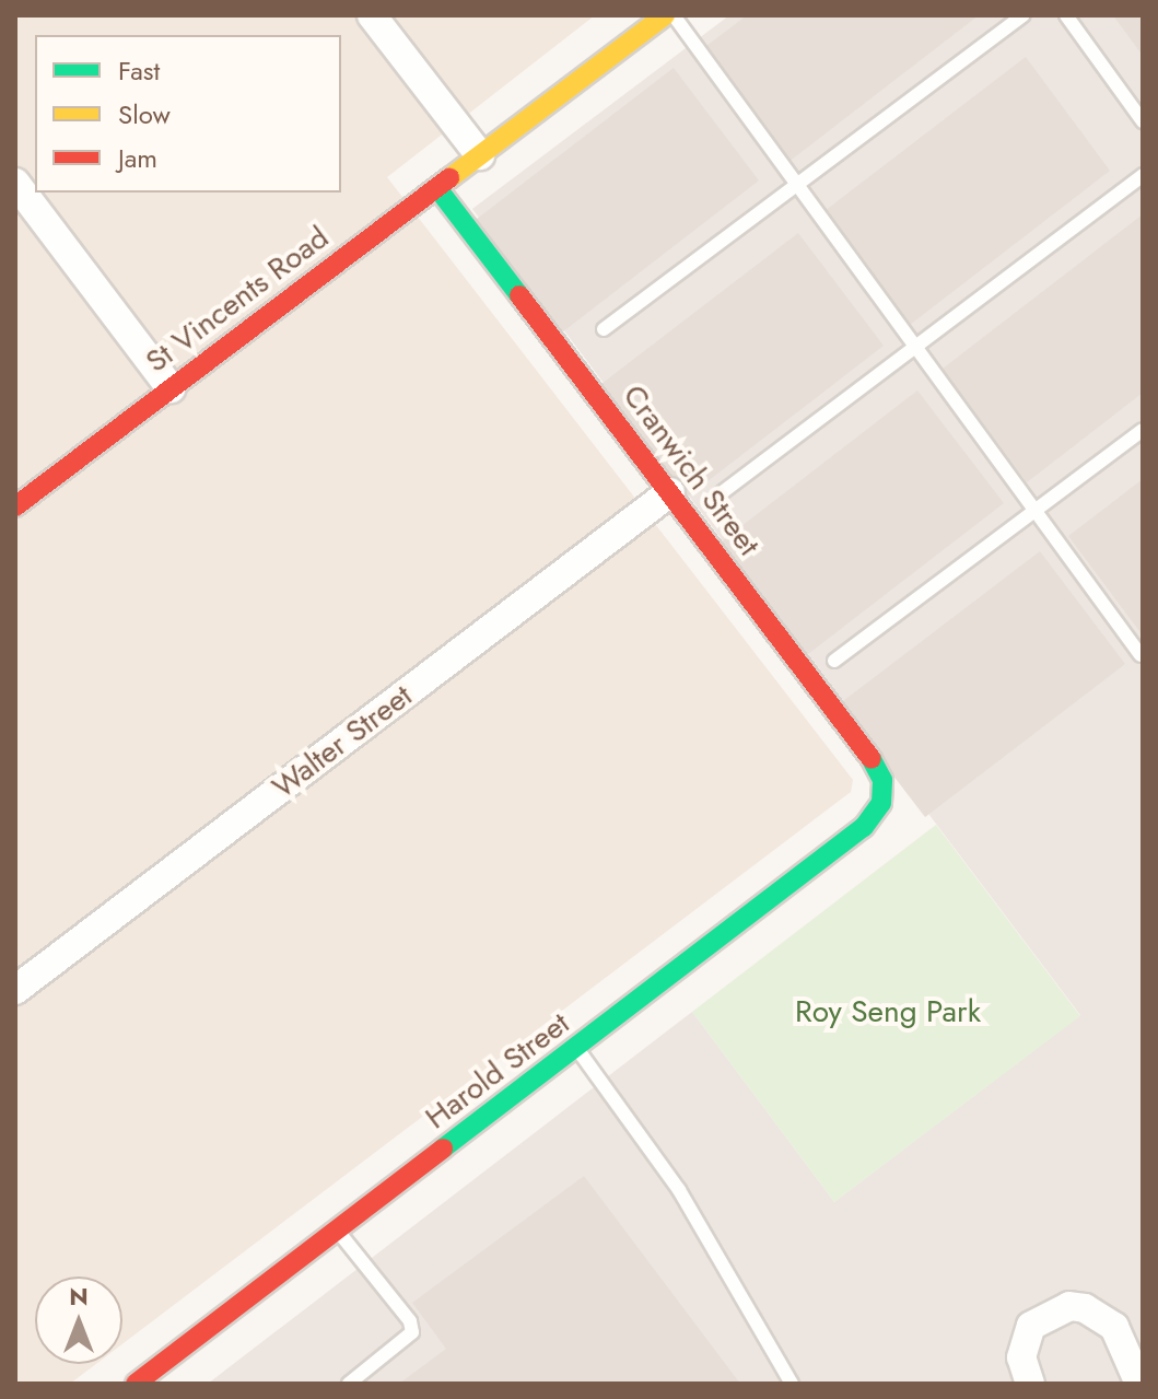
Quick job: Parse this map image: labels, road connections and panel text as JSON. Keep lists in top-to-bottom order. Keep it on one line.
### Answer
{"streets":{"street":["St Vincents Road","Cranwich Street","Walter Street","Harold Street"]},"crossings":[["St Vincents Road","Cranwich Street"],["Cranwich Street","Walter Street"],["Cranwich Street","Harold Street"]],"parks":["Roy Seng Park"],"legend":["Fast","Slow","Jam"],"north":"top"}
